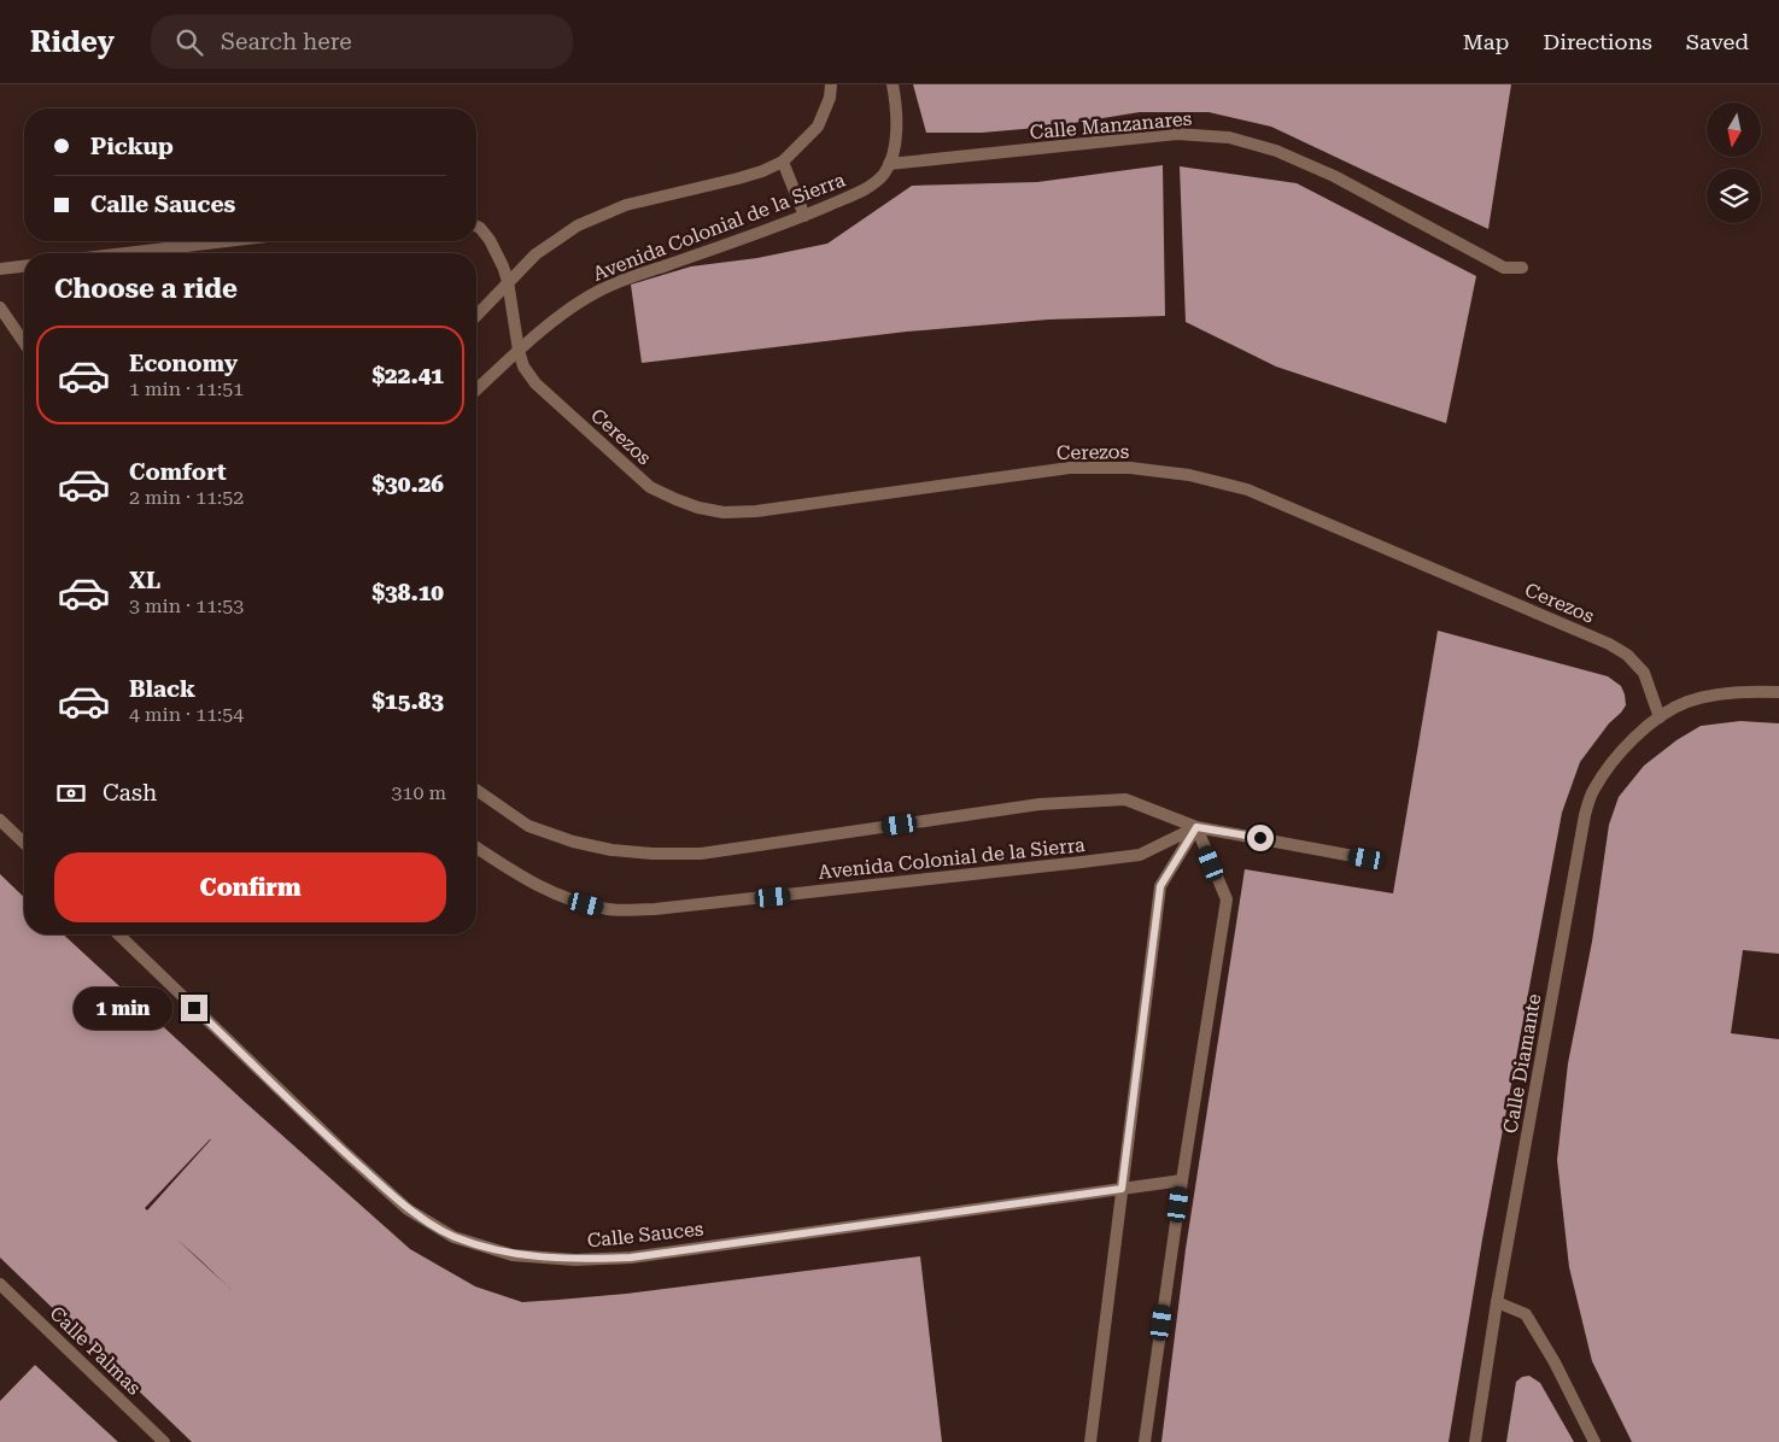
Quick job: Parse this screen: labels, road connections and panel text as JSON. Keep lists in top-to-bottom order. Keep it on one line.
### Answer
{"streets":{"street":["Calle Manzanares","Avenida Colonial de la Sierra","Cerezos","Calle Diamante","Calle Sauces","Calle Palmas"]},"crossings":[["Calle Manzanares","Avenida Colonial de la Sierra"],["Avenida Colonial de la Sierra","Cerezos"],["Cerezos","Calle Diamante"]],"north":"bottom","page":{"header":"Ridey","search":"Search here","nav":["Map","Directions","Saved"],"banner":["Pickup","Calle Sauces"],"heading":"Choose a ride","list":[{"name":"Economy","note":"1 min · 11:51","value":"$22.41"},{"name":"Comfort","note":"2 min · 11:52","value":"$30.26"},{"name":"XL","note":"3 min · 11:53","value":"$38.10"},{"name":"Black","note":"4 min · 11:54","value":"$15.83"}],"pay":["Cash","310 m"],"buttons":"Confirm","bubble":"1 min"}}
